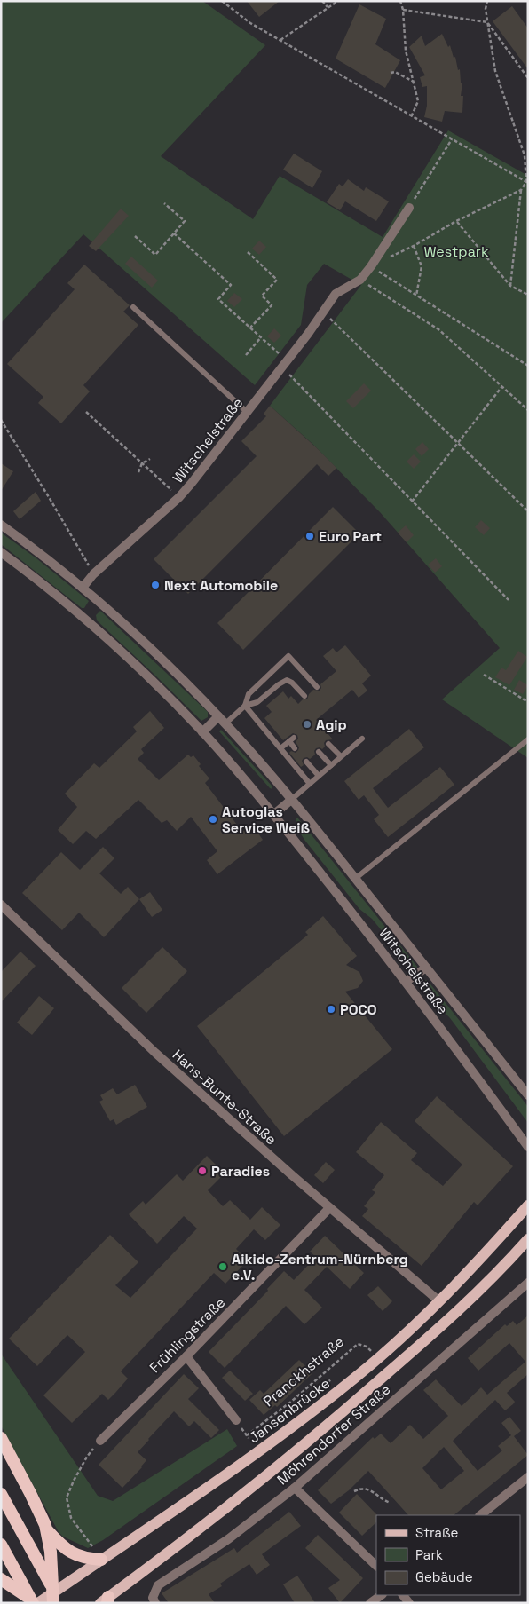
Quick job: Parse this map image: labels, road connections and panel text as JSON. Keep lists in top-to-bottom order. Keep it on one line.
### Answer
{"streets":{"main road":["Jansenbrücke"],"street":["Witschelstraße","Hans-Bunte-Straße","Frühlingstraße","Möhrendorfer Straße"],"path":["Pranckhstraße"]},"crossings":[["Hans-Bunte-Straße","Frühlingstraße"],["Hans-Bunte-Straße","Jansenbrücke"],["Pranckhstraße","Jansenbrücke"]],"parks":["Westpark"],"places":["Euro Part","Next Automobile","Agip","Autoglas Service Weiß","POCO","Paradies","Aikido-Zentrum-Nürnberg e.V."],"legend":["Straße","Park","Gebäude"]}
